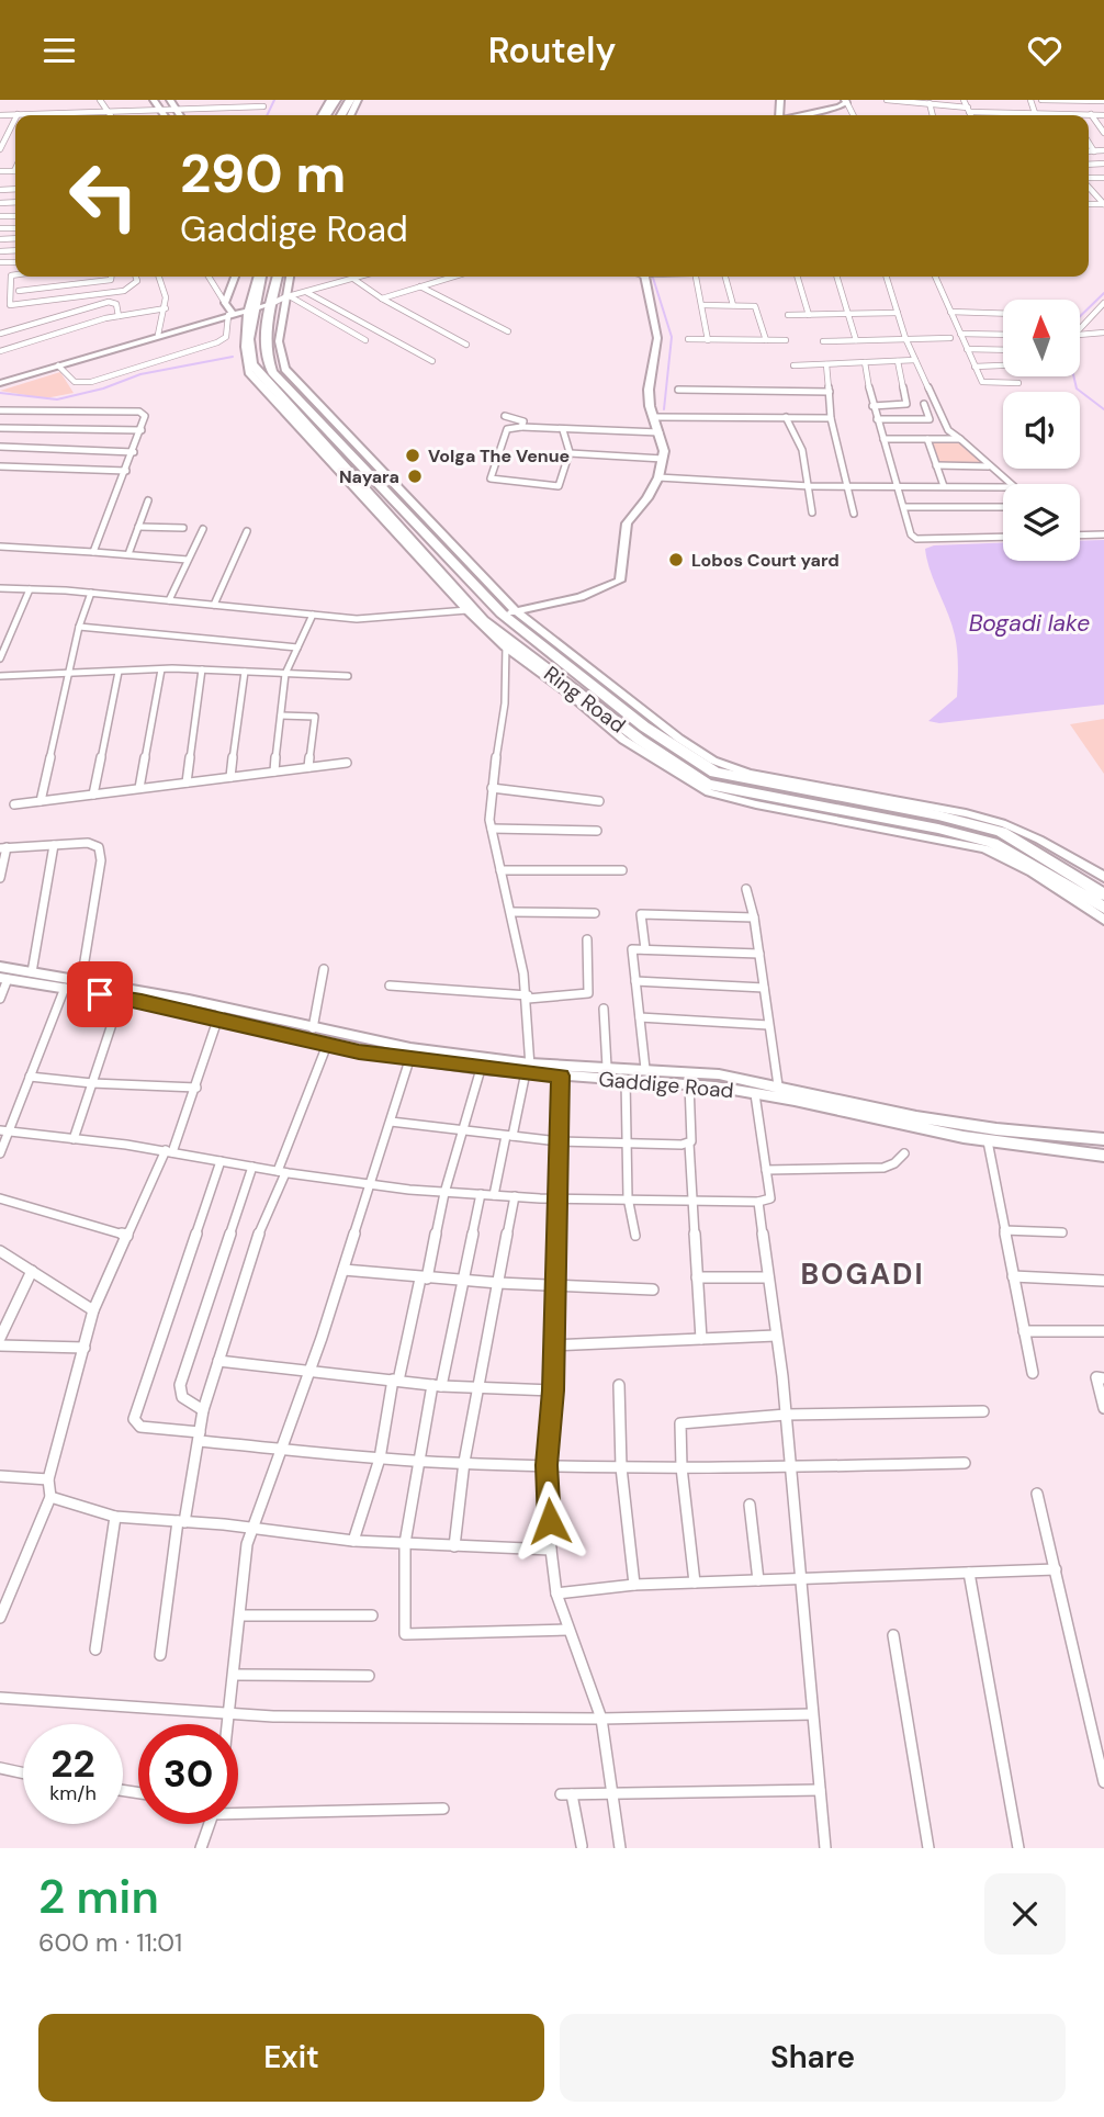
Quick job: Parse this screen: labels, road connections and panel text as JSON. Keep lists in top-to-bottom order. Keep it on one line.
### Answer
{"streets":{"highway":["Ring Road"],"street":["Gaddige Road"]},"districts":["BOGADI"],"water":["Bogadi lake"],"places":["Volga The Venue","Nayara","Lobos Court yard"],"north":"top","page":{"header":"Routely","turn":["290 m","Gaddige Road"],"speed":"22 km/h","limit":"30","heading":["2 min","600 m · 11:01"],"buttons":["Exit","Share"]}}
